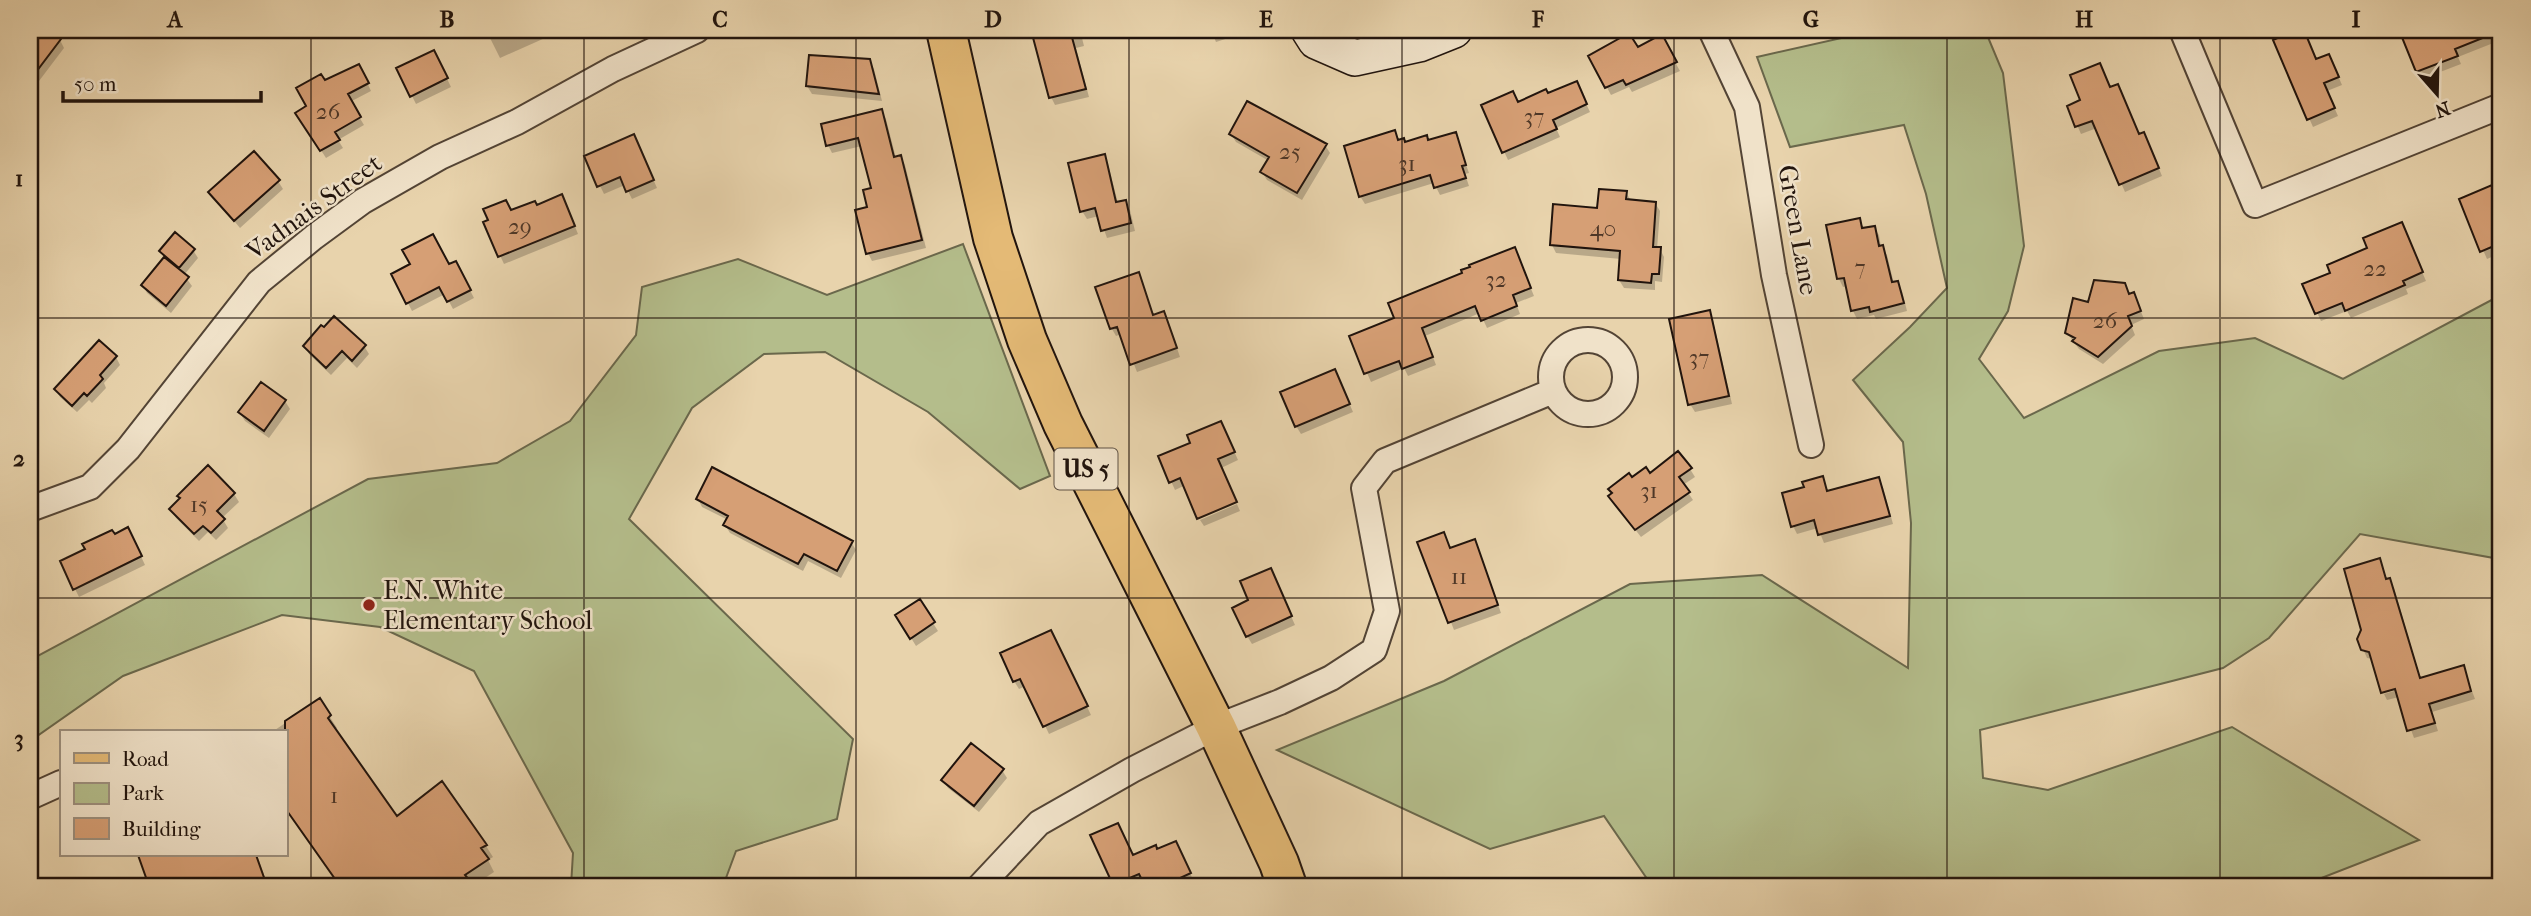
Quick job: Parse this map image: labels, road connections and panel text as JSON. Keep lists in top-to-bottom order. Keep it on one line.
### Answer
{"streets":{"main road":["US 5"],"street":["Vadnais Street","Green Lane"]},"places":["E.N. White Elementary School"],"house_numbers":["26","37","25","31","29","40","7","22","32","26","37","31","15","11","1"],"legend":["Road","Park","Building"],"scale_bar":"50 m","north":"bottom","grid":{"columns":["A","B","C","D","E","F","G","H","I"],"rows":["1","2","3"]}}
